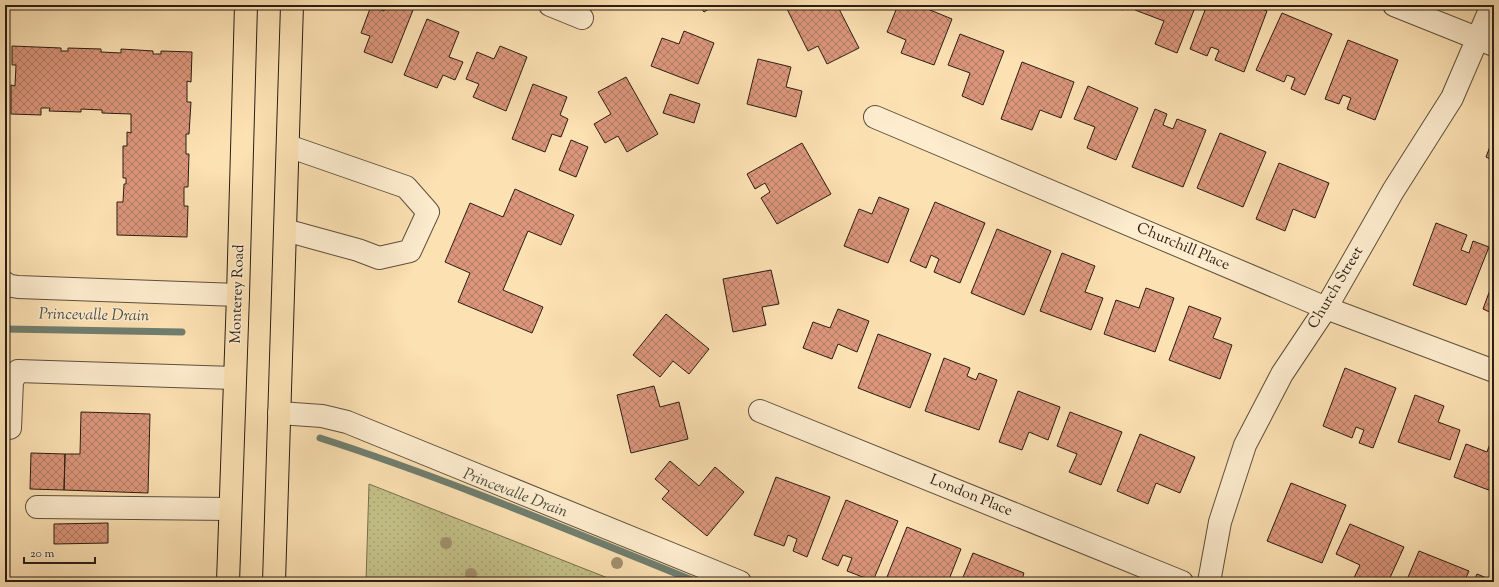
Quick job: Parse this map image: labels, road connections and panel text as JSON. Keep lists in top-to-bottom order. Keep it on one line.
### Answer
{"streets":{"main road":["Monterey Road"],"street":["Churchill Place","Church Street","London Place"]},"crossings":[["Churchill Place","Church Street"]],"water":["Princevalle Drain"],"scale_bar":"20 m"}
